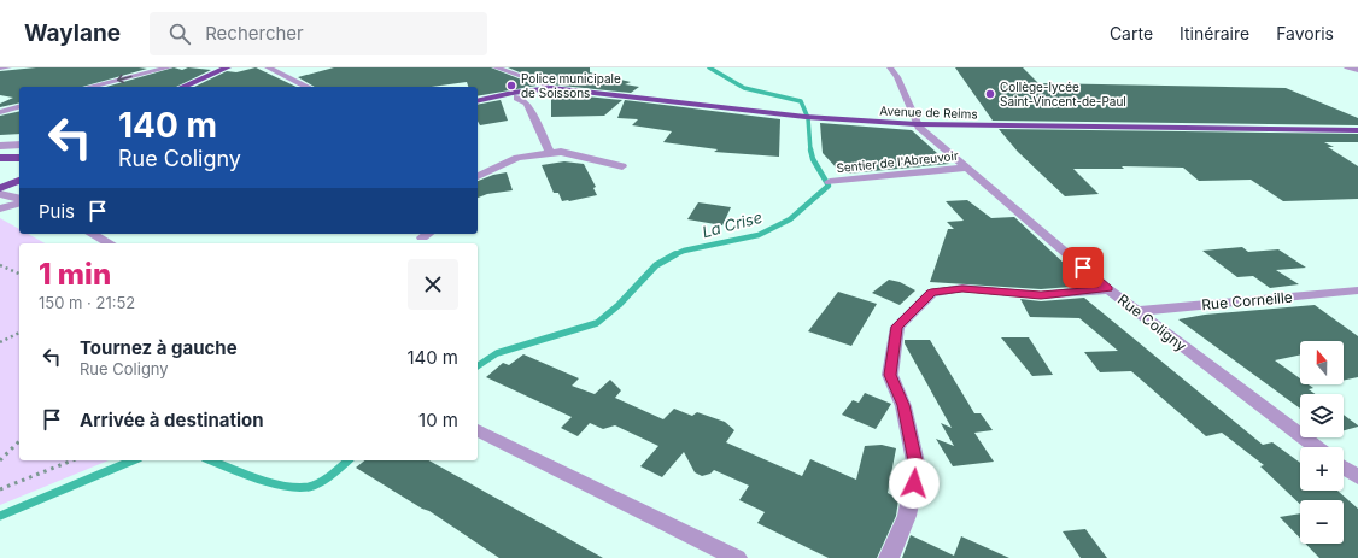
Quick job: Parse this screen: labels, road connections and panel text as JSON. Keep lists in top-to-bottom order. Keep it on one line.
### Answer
{"streets":{"main road":["Avenue de Reims"],"street":["Sentier de l'Abreuvoir","Rue Corneille","Rue Coligny"]},"crossings":[["Avenue de Reims","Rue Coligny"],["Sentier de l'Abreuvoir","Rue Coligny"],["Rue Corneille","Rue Coligny"]],"water":["La Crise"],"places":["Police municipale de Soissons","Collège-lycée Saint-Vincent-de-Paul"],"north":"top","page":{"header":"Waylane","search":"Rechercher","nav":["Carte","Itinéraire","Favoris"],"turn":["140 m","Rue Coligny"],"then":"Puis","heading":["1 min","150 m · 21:52"],"list":[{"name":"Tournez à gauche","note":"Rue Coligny","value":"140 m"},{"name":"Arrivée à destination","value":"10 m"}],"map_buttons":["+","−"]}}
